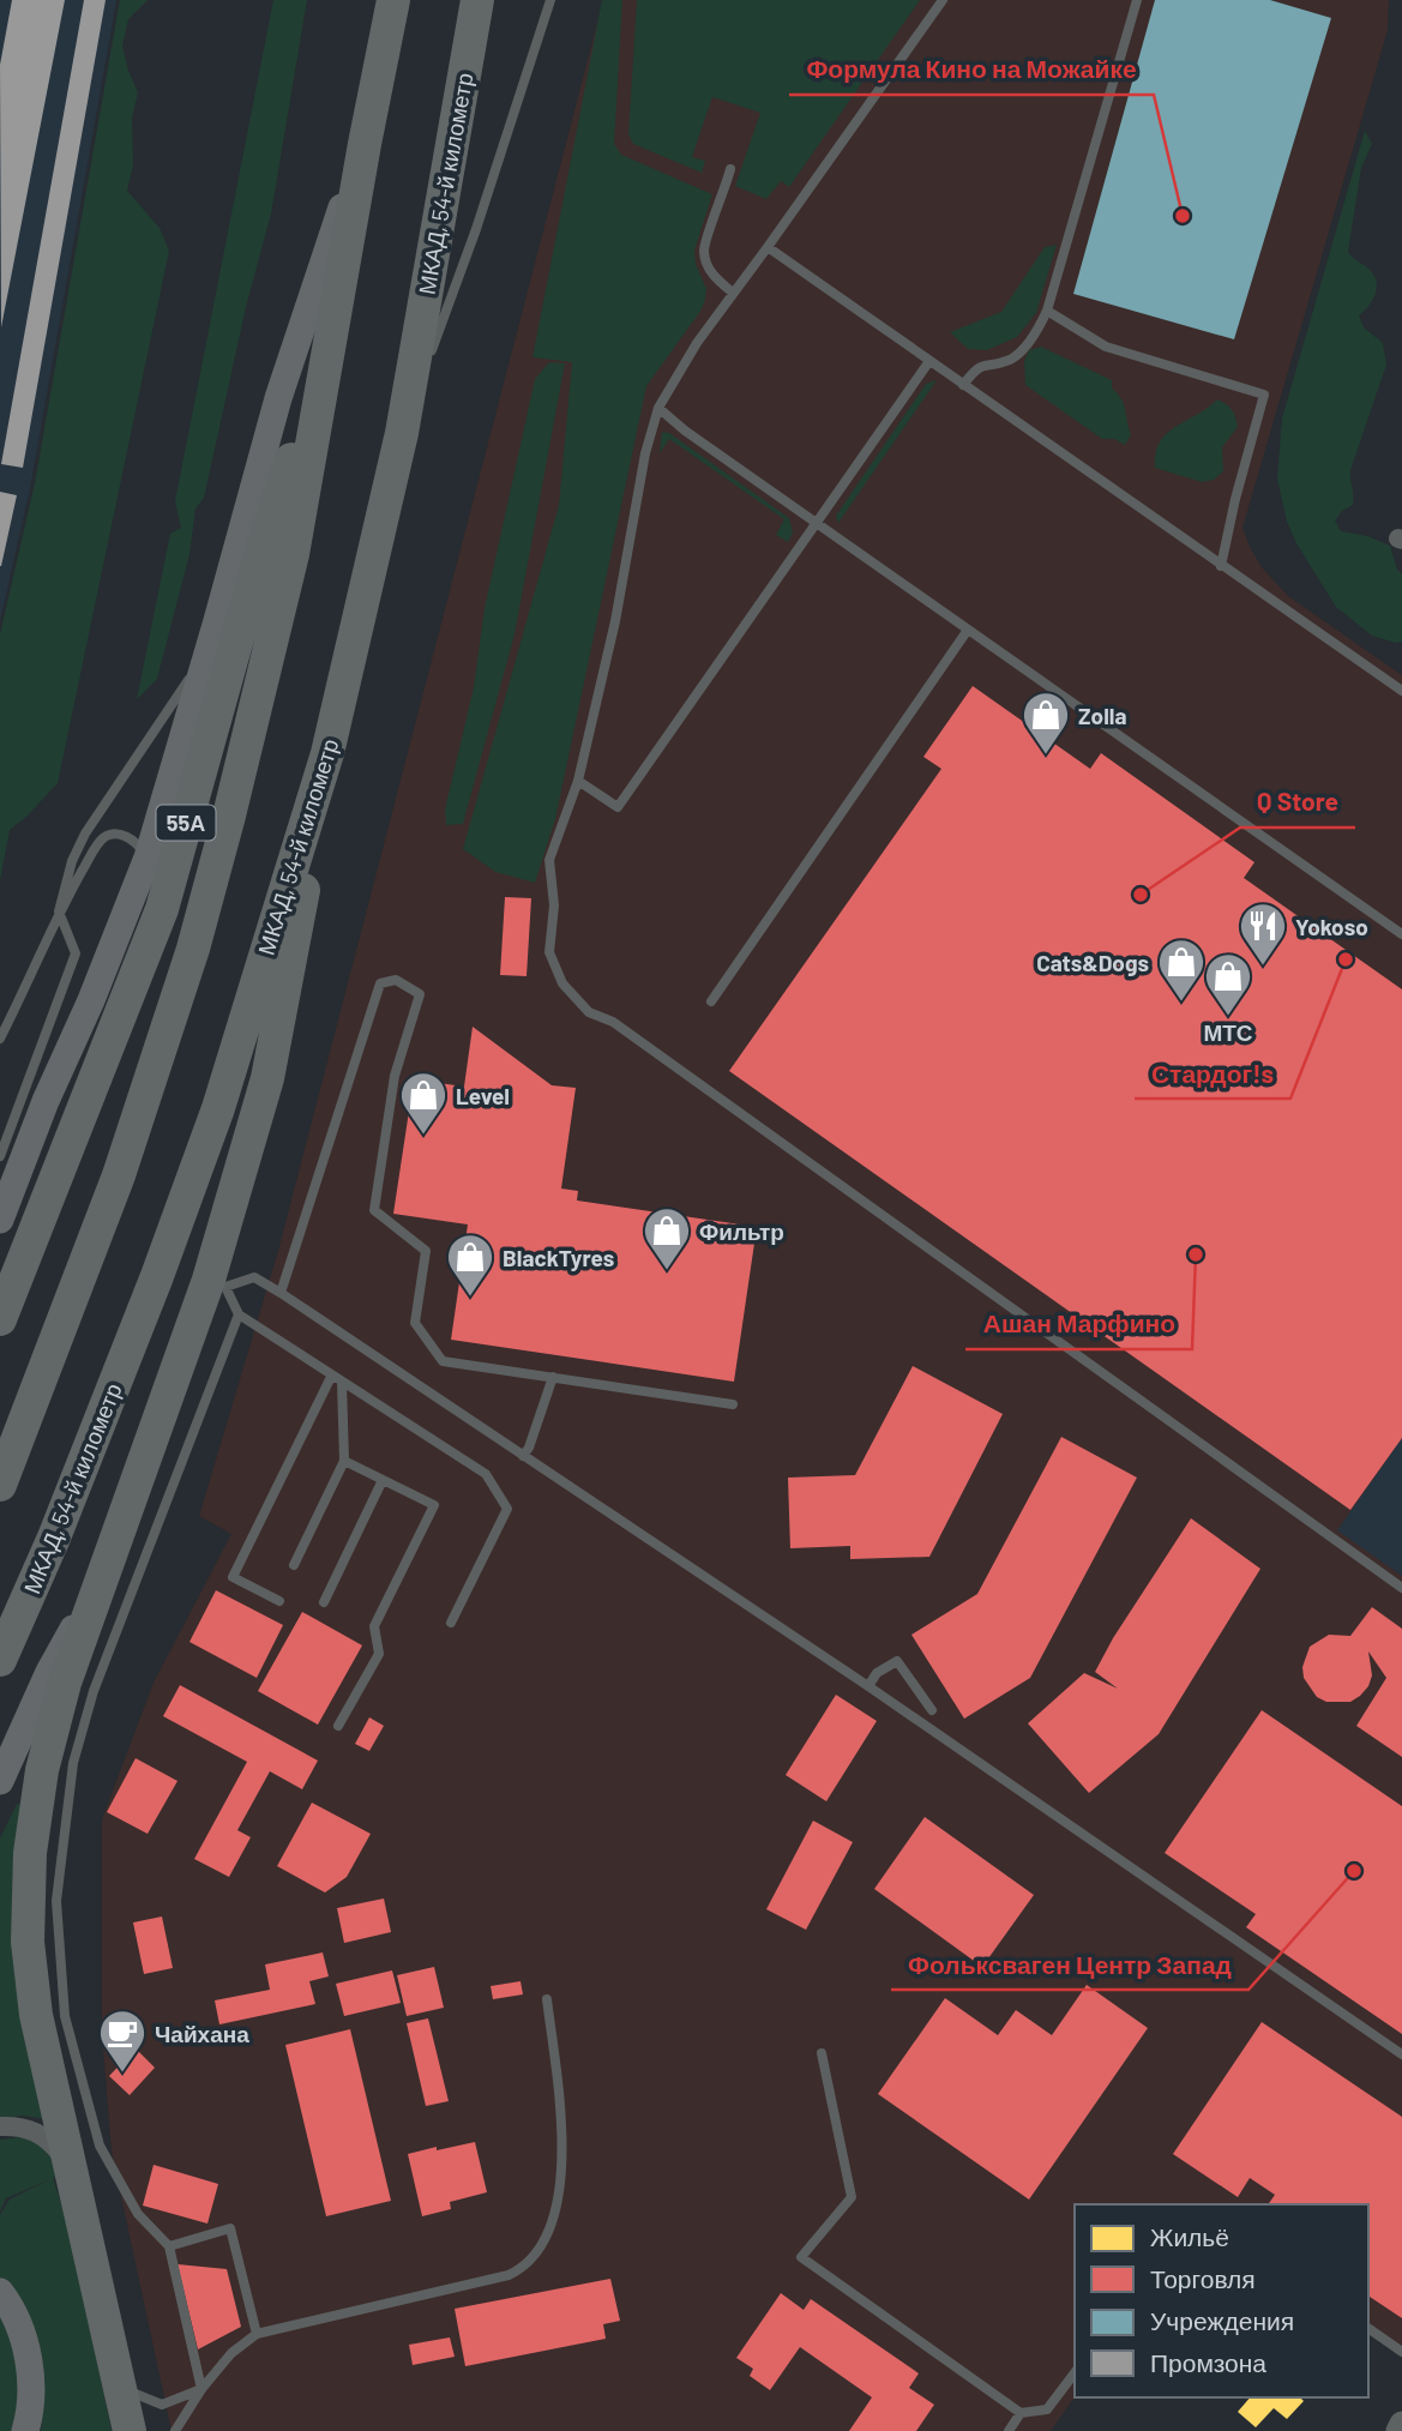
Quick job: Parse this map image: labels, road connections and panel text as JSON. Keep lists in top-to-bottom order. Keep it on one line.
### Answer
{"streets":{"highway":["МКАД, 54-й километр","55А"]},"places":{"other":["Формула Кино на Можайке","Q Store","Стардог!s","Ашан Марфино","Фольксваген Центр Запад"],"shop":["Zolla","Cats&Dogs","МТС","Level","Фильтр","BlackTyres"],"restaurant":["Yokoso"],"cafe":["Чайхана"]},"legend":["Жильё","Торговля","Учреждения","Промзона"]}
